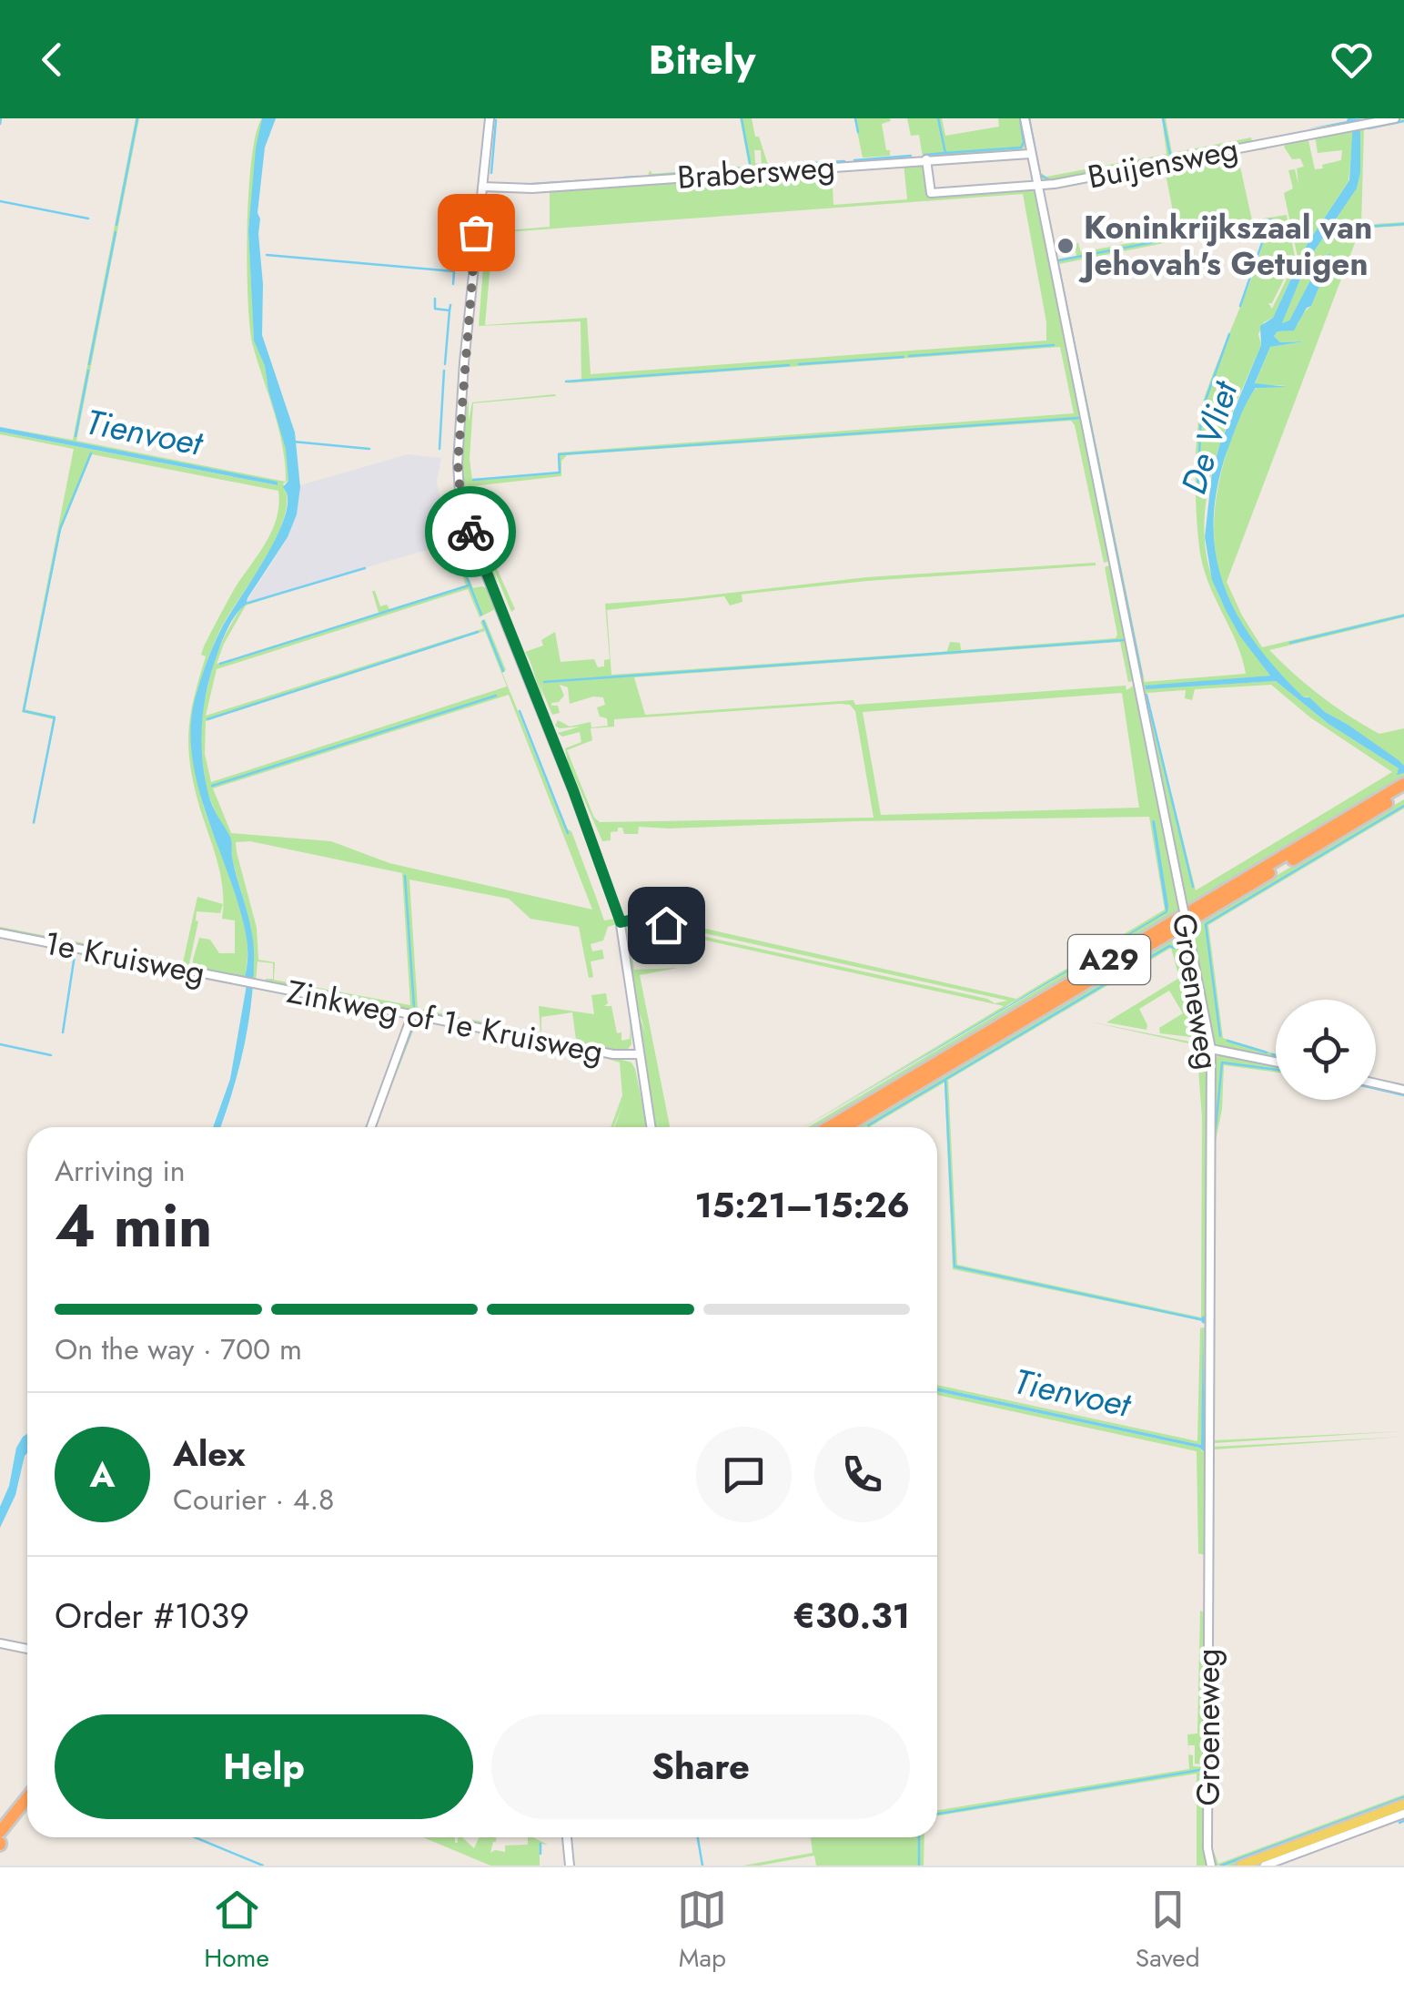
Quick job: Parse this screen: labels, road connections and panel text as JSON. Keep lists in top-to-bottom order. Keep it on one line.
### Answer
{"streets":{"highway":["A29"],"street":["Buijensweg","Brabersweg","1e Kruisweg","Groeneweg","Zinkweg of 1e Kruisweg"]},"crossings":[["Buijensweg","Brabersweg"],["Buijensweg","Groeneweg"],["Brabersweg","Groeneweg"],["1e Kruisweg","Zinkweg of 1e Kruisweg"]],"water":["Tienvoet","De Vliet"],"places":["Koninkrijkszaal van Jehovah's Getuigen"],"page":{"header":"Bitely","heading":["4 min","Arriving in","15:21–15:26"],"panel":["Alex","Courier · 4.8","Order #1039","€30.31"],"bar":"On the way · 700 m","round":"A","buttons":["Help","Share"],"tabs":["Home","Map","Saved"]}}
